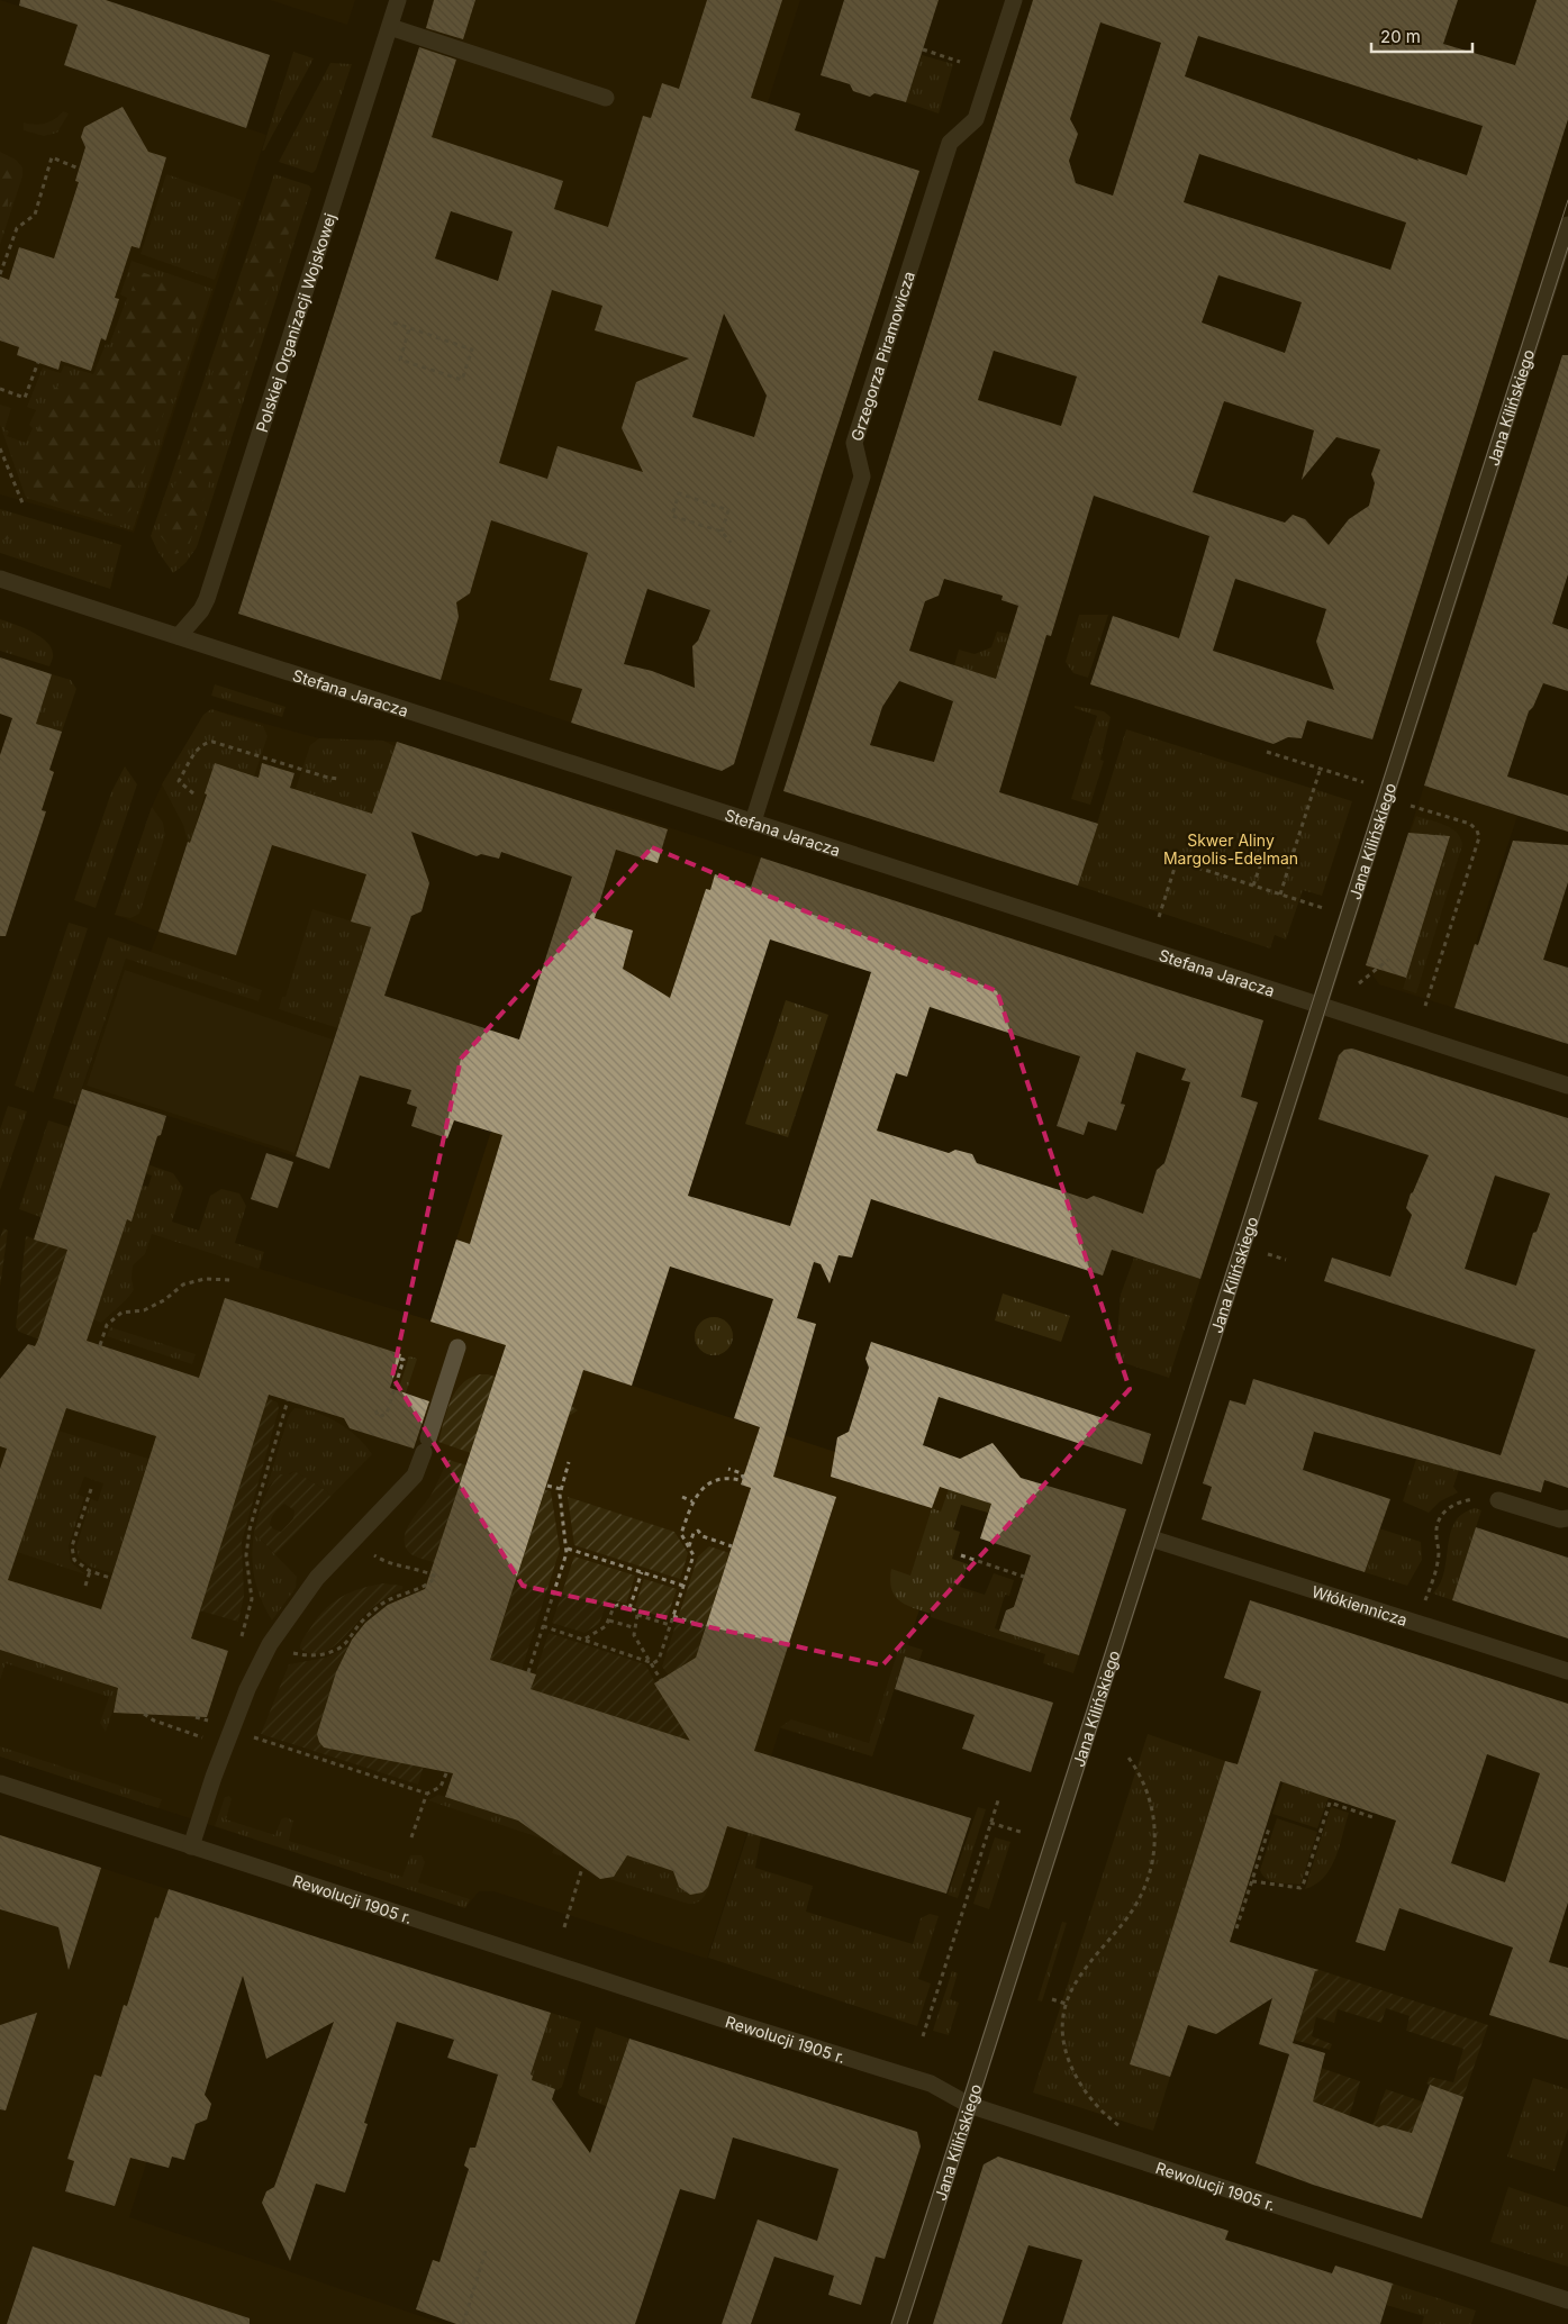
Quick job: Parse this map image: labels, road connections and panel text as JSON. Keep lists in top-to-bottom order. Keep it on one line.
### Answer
{"streets":{"street":["Polskiej Organizacji Wojskowej","Grzegorza Piramowicza","Jana Kilińskiego","Stefana Jaracza","Włókiennicza","Rewolucji 1905 r."]},"crossings":[["Polskiej Organizacji Wojskowej","Stefana Jaracza"],["Grzegorza Piramowicza","Stefana Jaracza"],["Jana Kilińskiego","Stefana Jaracza"],["Jana Kilińskiego","Włókiennicza"],["Jana Kilińskiego","Rewolucji 1905 r."]],"parks":["Skwer Aliny Margolis-Edelman"],"scale_bar":"20 m"}
